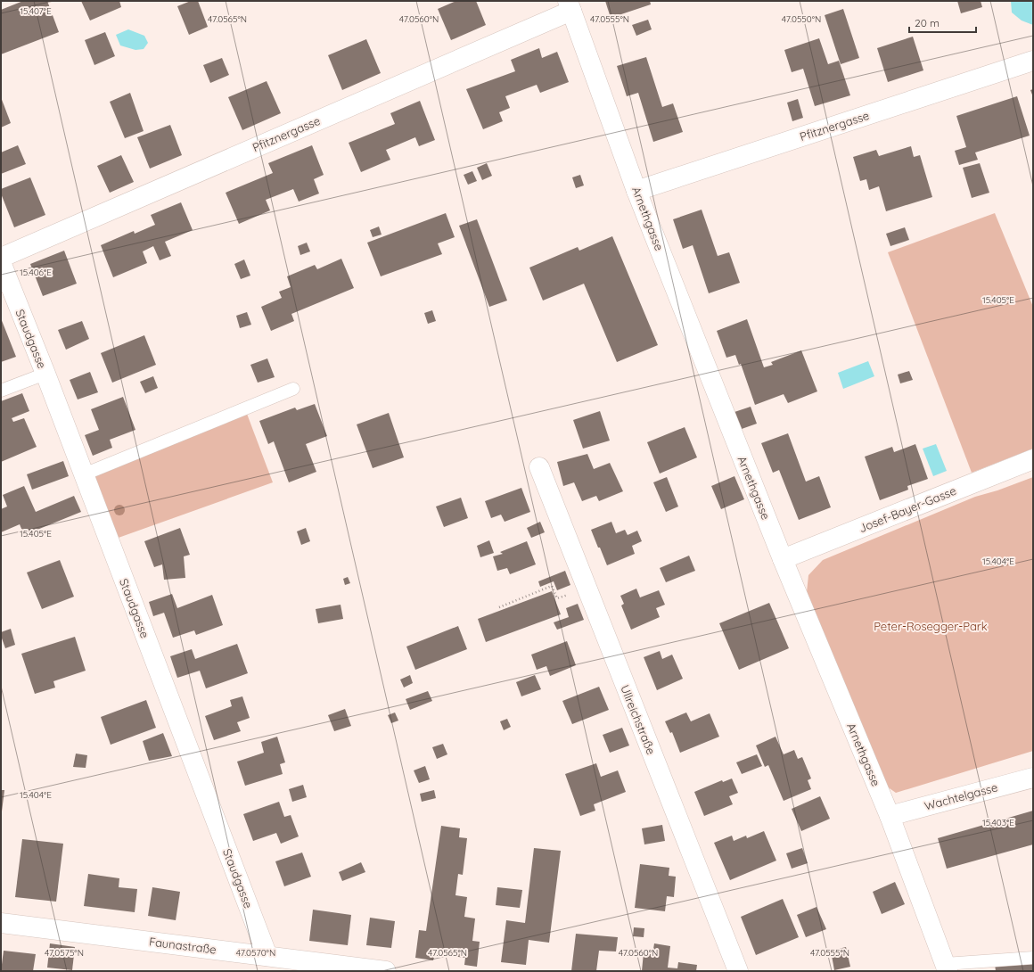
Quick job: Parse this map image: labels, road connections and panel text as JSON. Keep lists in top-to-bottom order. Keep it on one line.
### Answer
{"streets":{"street":["Pfitznergasse","Arnethgasse","Staudgasse","Josef-Bayer-Gasse","Ullreichstraße","Wachtelgasse","Faunastraße"]},"crossings":[["Pfitznergasse","Arnethgasse"],["Arnethgasse","Josef-Bayer-Gasse"],["Arnethgasse","Wachtelgasse"],["Staudgasse","Faunastraße"]],"parks":["Peter-Rosegger-Park"],"scale_bar":"20 m","coordinates":["15.407°E","47.0565°N","47.0560°N","47.0555°N","47.0550°N","15.406°E","15.405°E","15.404°E","15.403°E","47.0575°N","47.0570°N"]}
